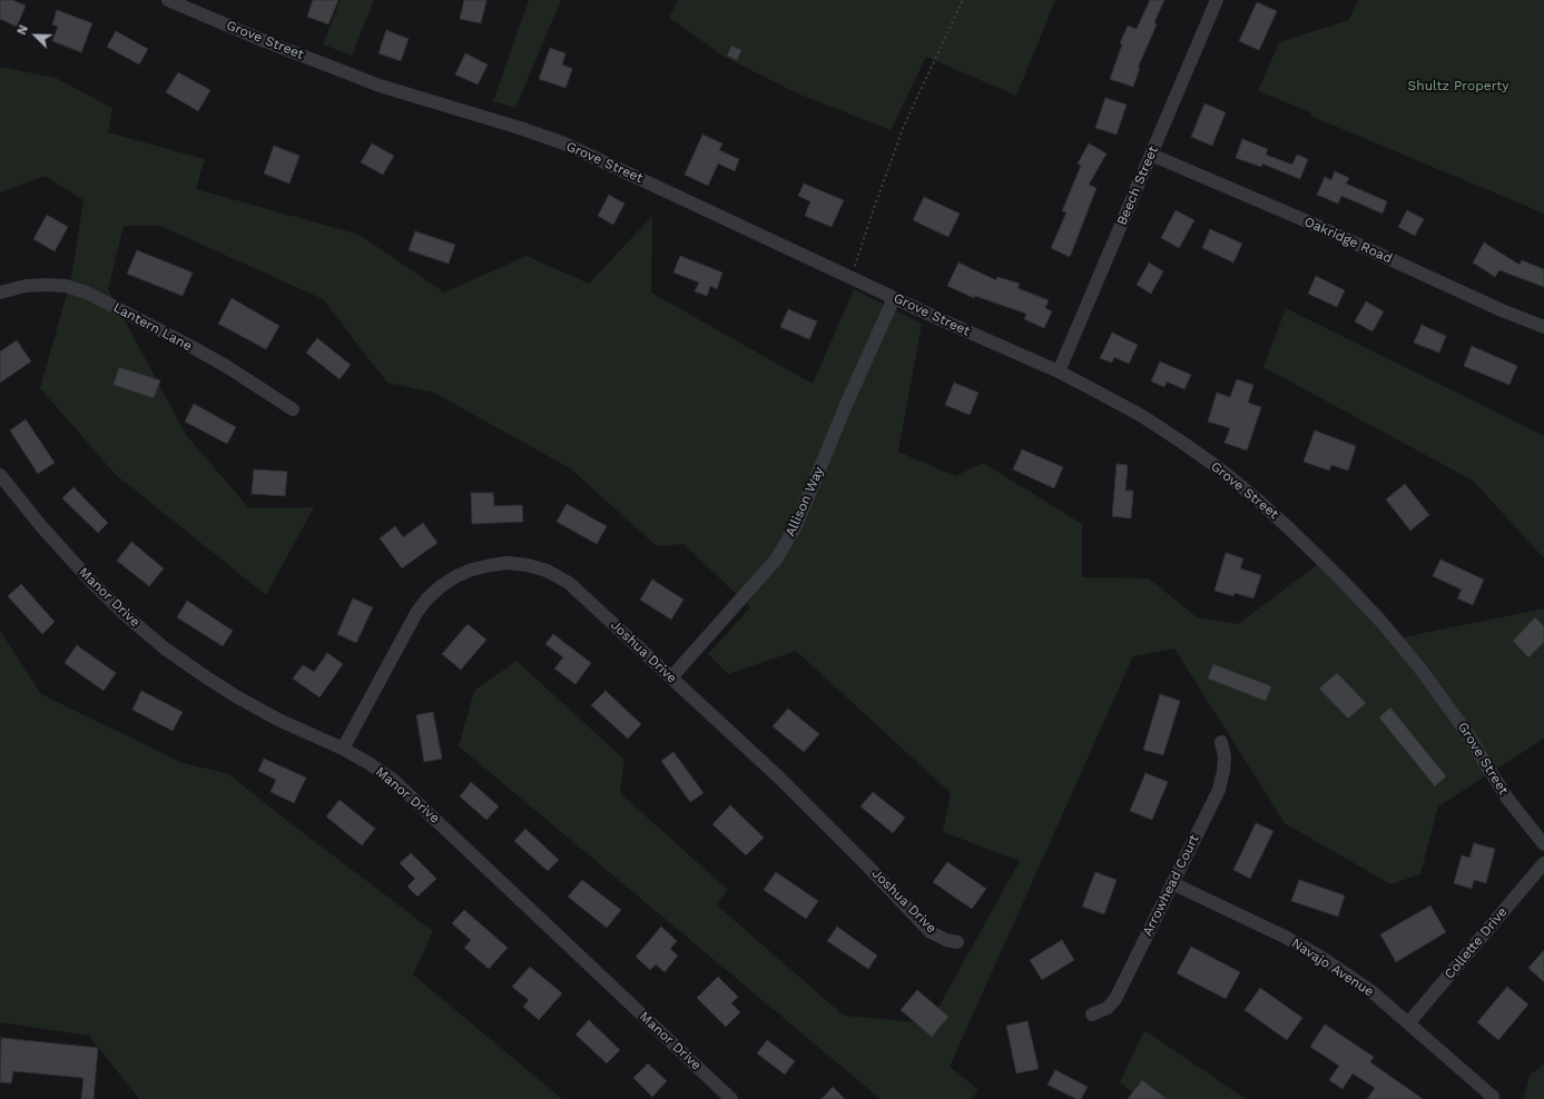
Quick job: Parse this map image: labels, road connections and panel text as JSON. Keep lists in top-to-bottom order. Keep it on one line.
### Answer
{"streets":{"street":["Grove Street","Beech Street","Oakridge Road","Lantern Lane","Allison Way","Manor Drive","Joshua Drive","Arrowhead Court","Collette Drive","Navajo Avenue"]},"crossings":[["Grove Street","Beech Street"],["Grove Street","Allison Way"],["Beech Street","Oakridge Road"],["Allison Way","Joshua Drive"],["Manor Drive","Joshua Drive"],["Arrowhead Court","Navajo Avenue"],["Collette Drive","Navajo Avenue"]],"parks":["Shultz Property"],"north":"top left"}
